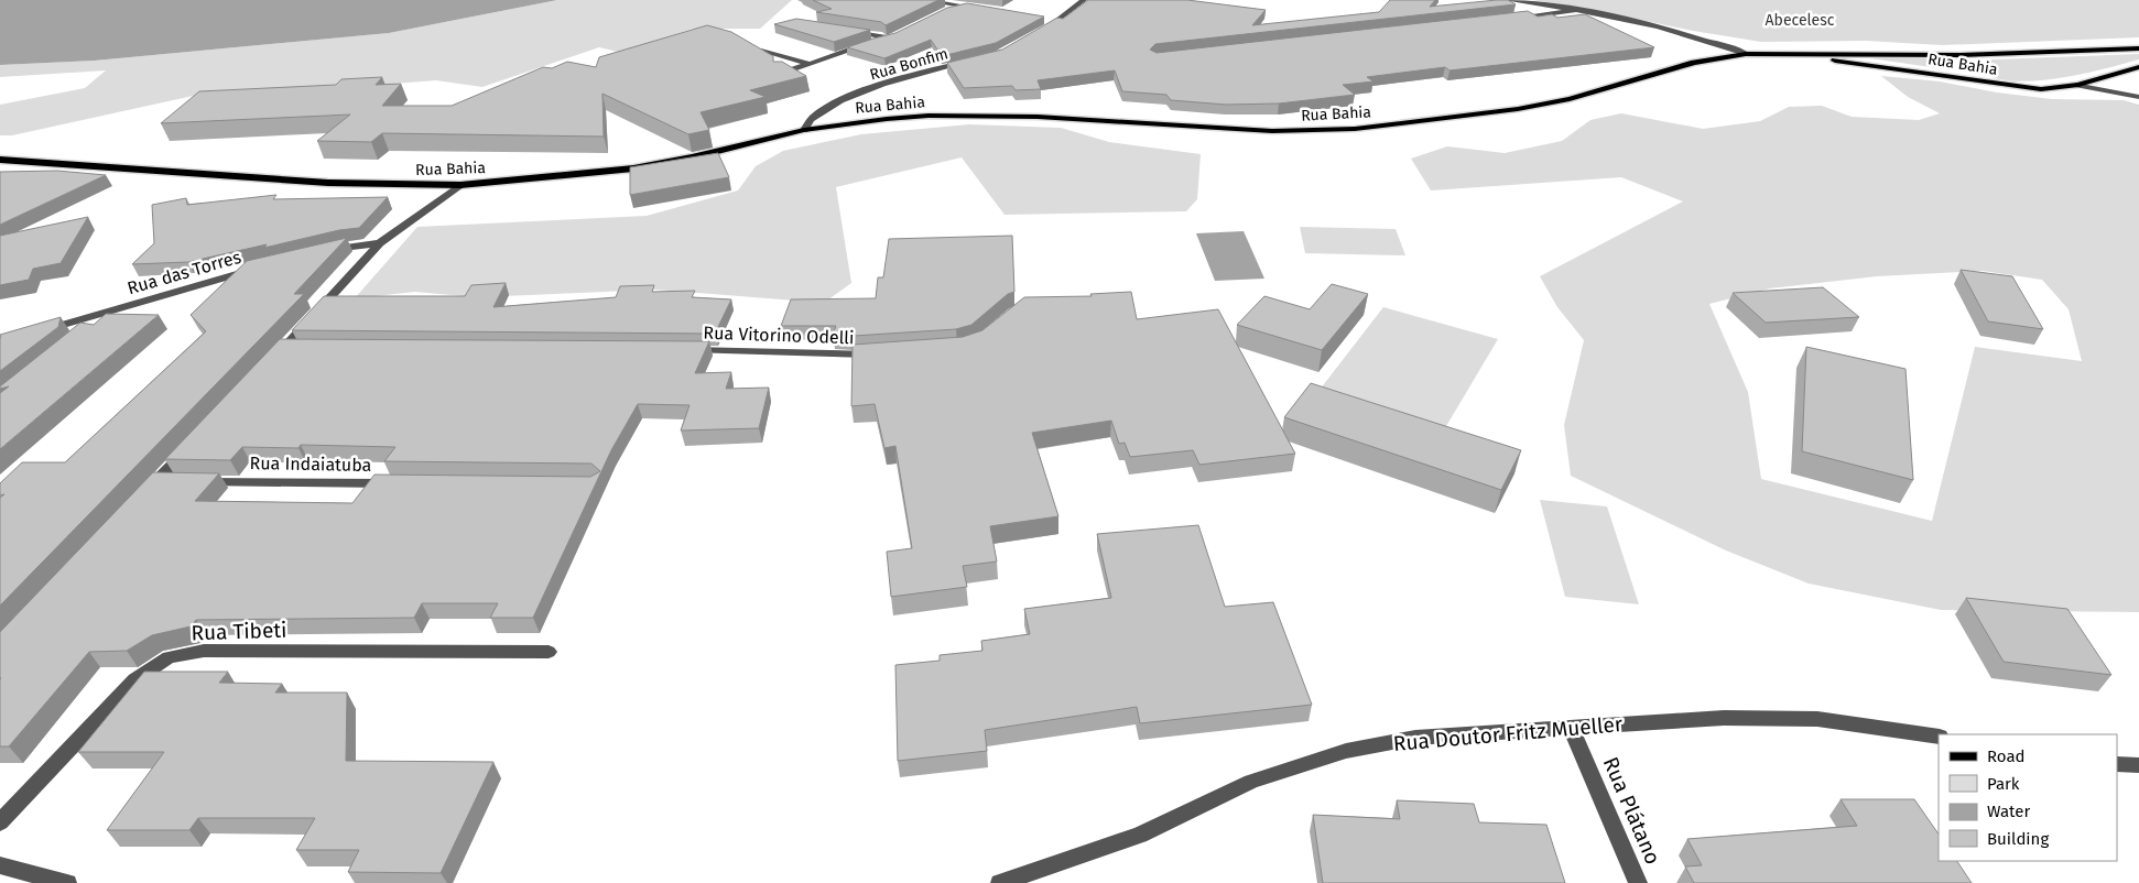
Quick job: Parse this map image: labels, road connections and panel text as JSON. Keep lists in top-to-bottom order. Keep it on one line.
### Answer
{"streets":{"main road":["Rua Bahia"],"street":["Rua Bonfim","Rua das Torres","Rua Vitorino Odelli","Rua Indaiatuba","Rua Tibeti","Rua Doutor Fritz Mueller","Rua Plátano"]},"crossings":[["Rua Bonfim","Rua Bahia"],["Rua Doutor Fritz Mueller","Rua Plátano"]],"parks":["Abecelesc"],"legend":["Road","Park","Water","Building"]}
